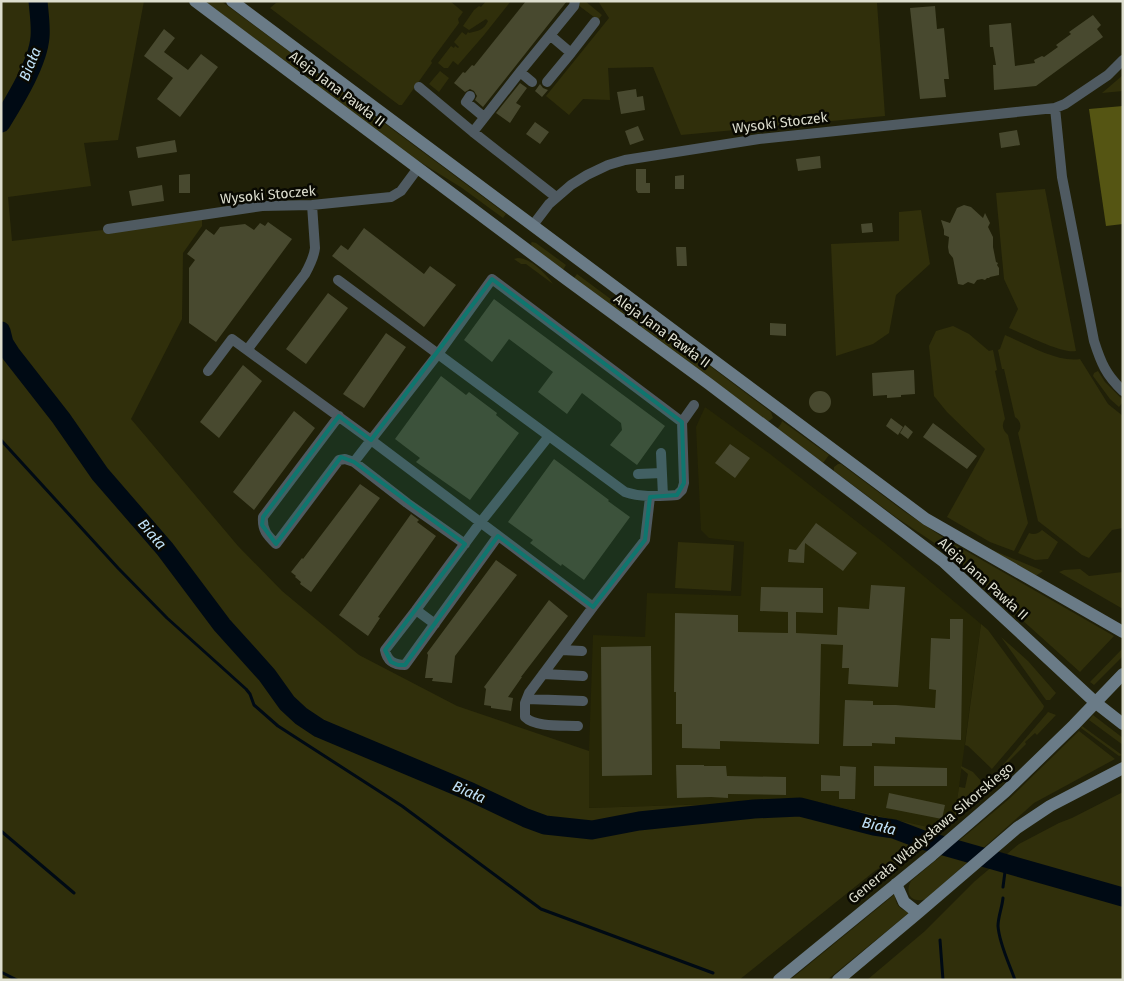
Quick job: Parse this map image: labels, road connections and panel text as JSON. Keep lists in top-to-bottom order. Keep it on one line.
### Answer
{"streets":{"main road":["Aleja Jana Pawła II","Generała Władysława Sikorskiego"],"street":["Wysoki Stoczek"]},"crossings":[["Aleja Jana Pawła II","Wysoki Stoczek"],["Aleja Jana Pawła II","Generała Władysława Sikorskiego"]],"water":["Biała"]}
